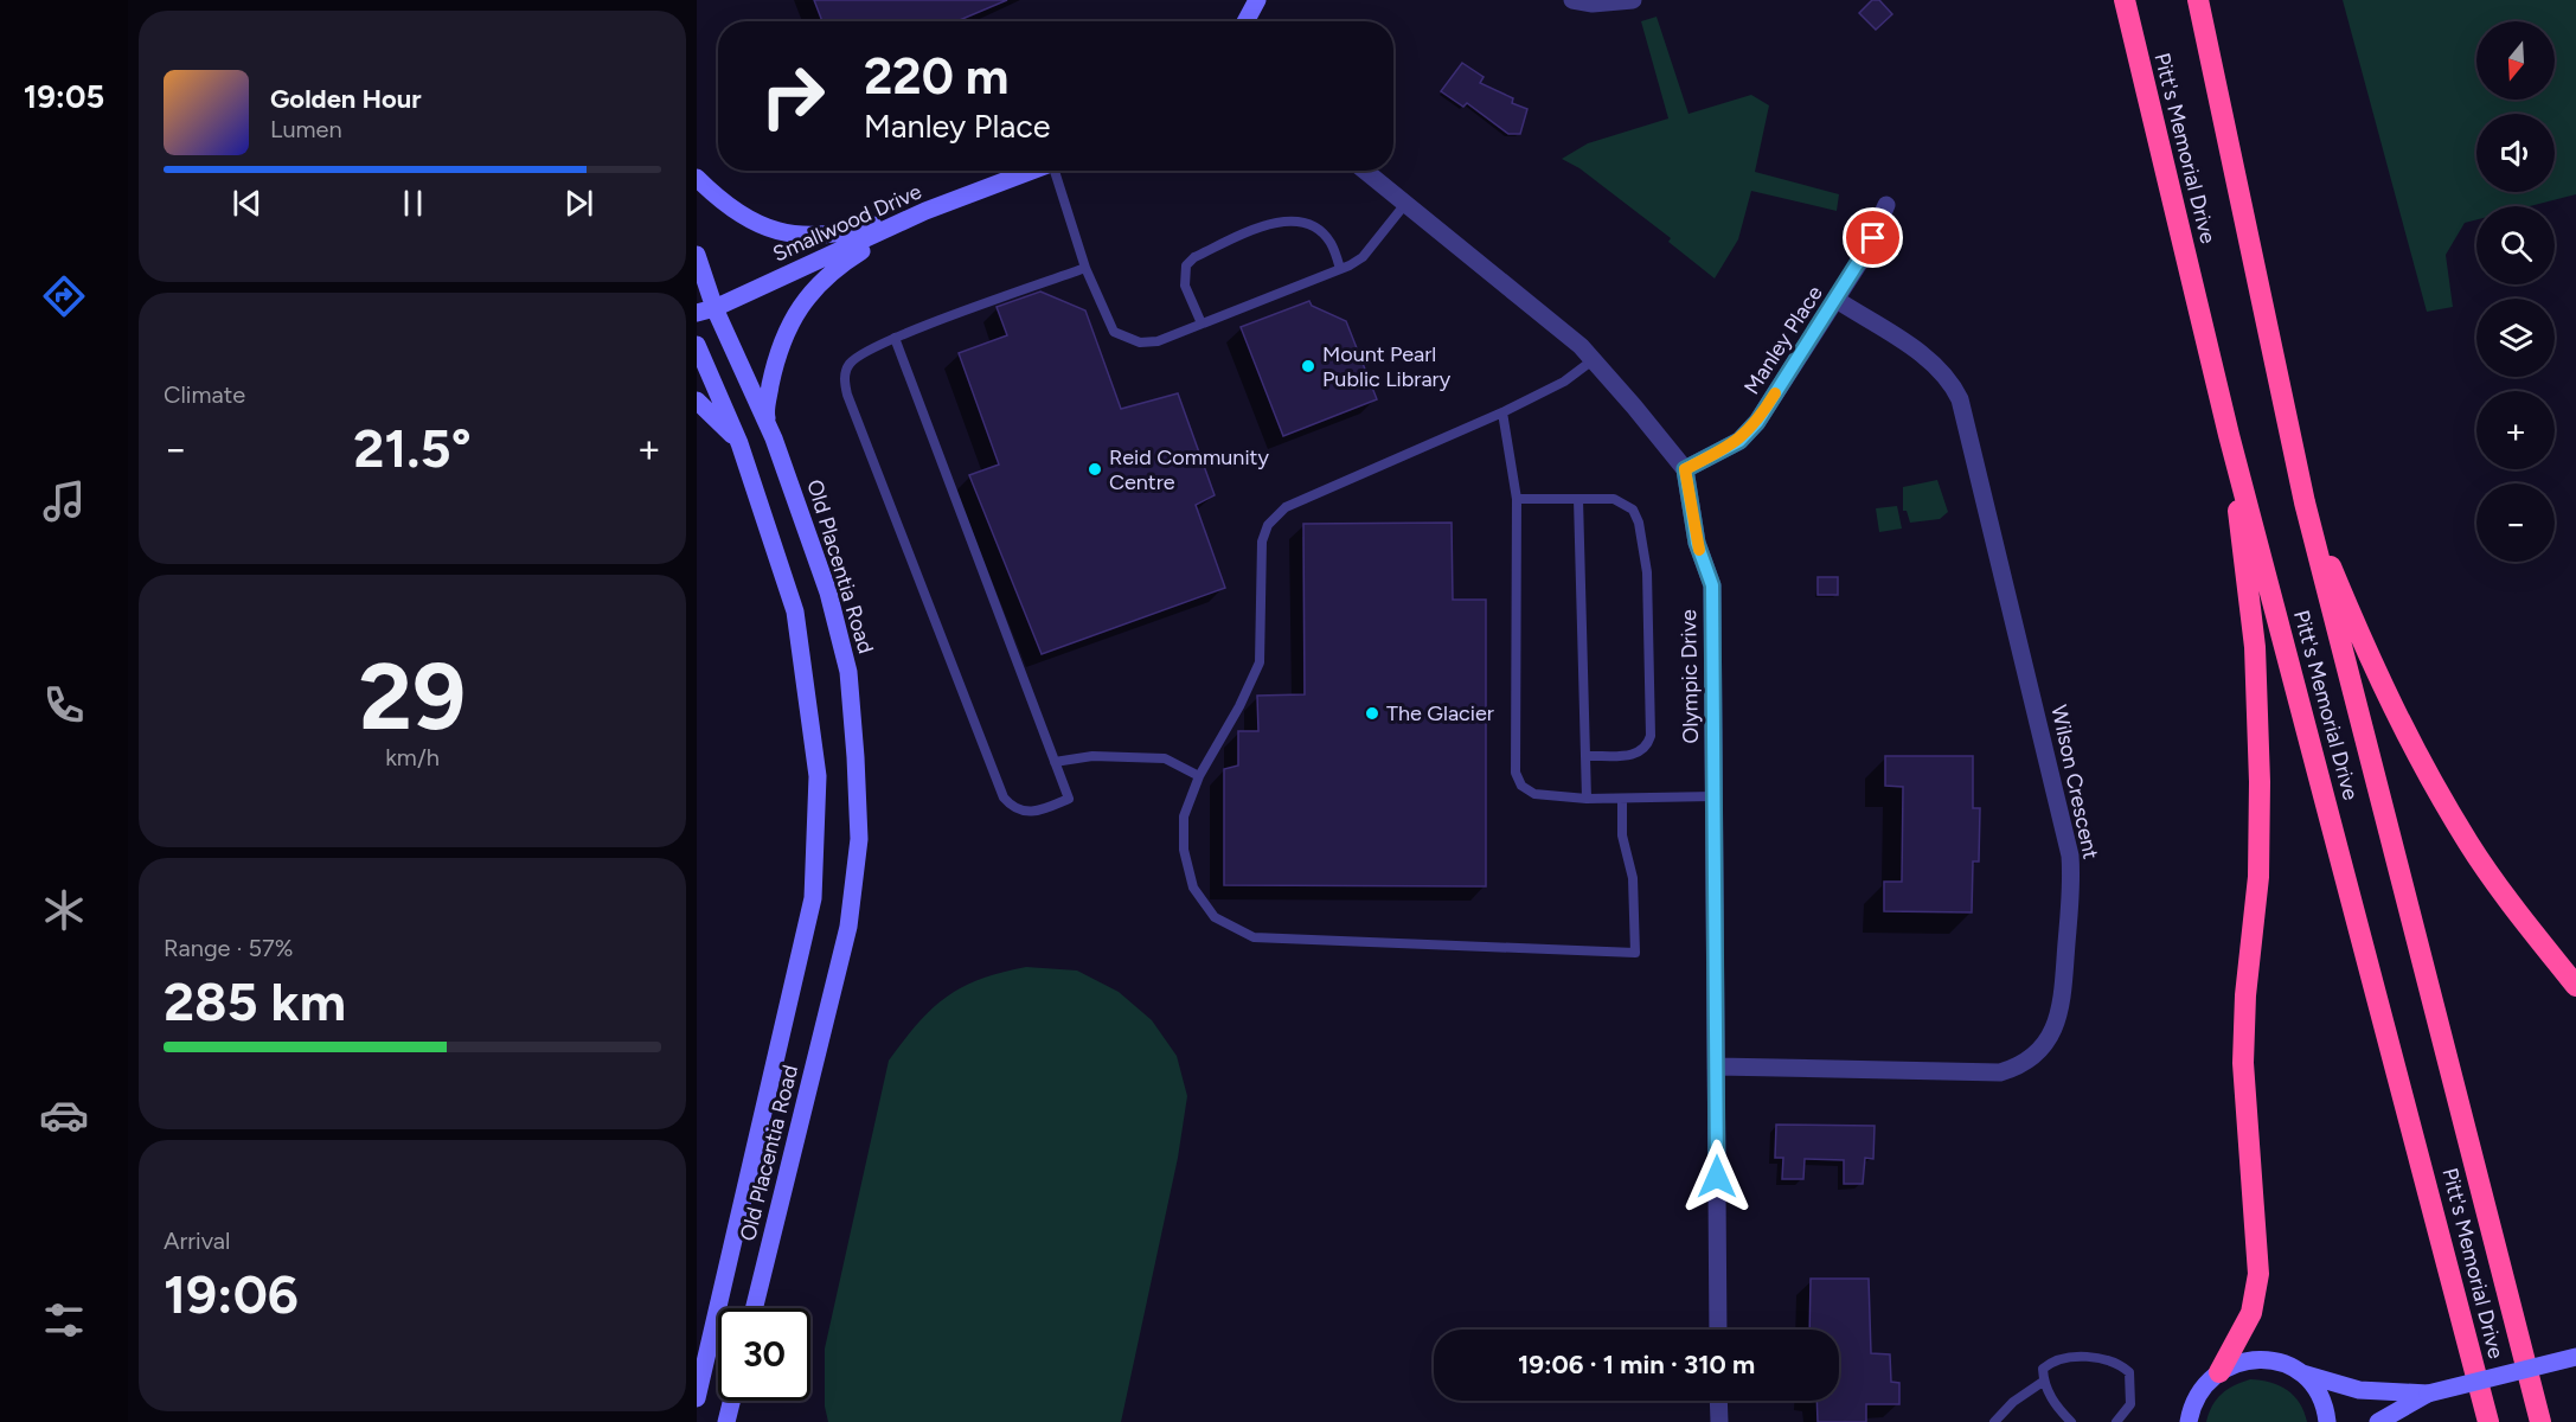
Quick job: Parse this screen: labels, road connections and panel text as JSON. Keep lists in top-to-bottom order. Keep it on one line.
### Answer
{"streets":{"highway":["Pitt's Memorial Drive"],"main road":["Smallwood Drive","Old Placentia Road"],"street":["Manley Place","Olympic Drive","Wilson Crescent"]},"crossings":[["Smallwood Drive","Old Placentia Road"],["Manley Place","Olympic Drive"],["Manley Place","Wilson Crescent"],["Olympic Drive","Wilson Crescent"]],"places":["Mount Pearl Public Library","Reid Community Centre","The Glacier"],"north":"bottom","page":{"tabs":"19:05","map_buttons":["+","−"],"turn":["220 m","Manley Place"],"song":["Golden Hour","Lumen"],"tile":["Climate",["29","km/h"],["Range · 57%","285 km"],["Arrival","19:06"]],"heat":["−","21.5°","+"],"limit":"30","trip":"19:06 · 1 min · 310 m"}}
